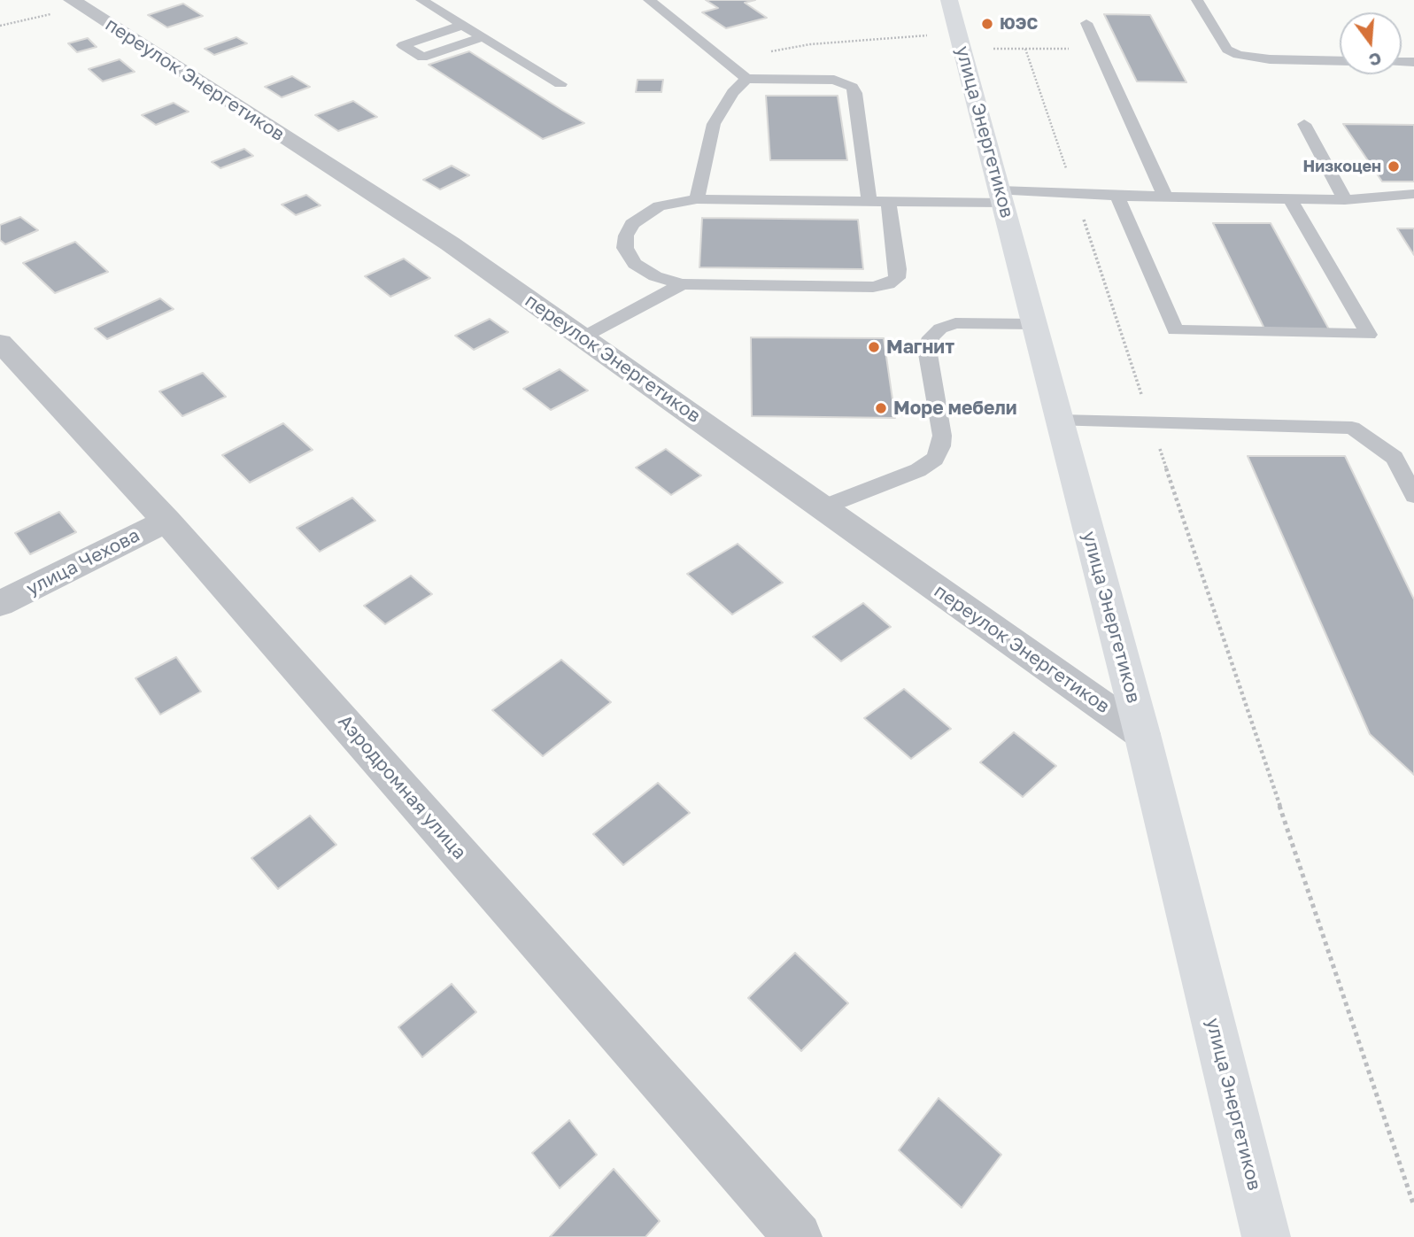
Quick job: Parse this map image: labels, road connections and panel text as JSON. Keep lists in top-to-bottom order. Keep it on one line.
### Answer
{"streets":{"street":["переулок Энергетиков","улица Энергетиков","улица Чехова","Аэродромная улица"]},"crossings":[["переулок Энергетиков","улица Энергетиков"],["улица Чехова","Аэродромная улица"]],"places":["ЮЭС","Низкоцен","Магнит","Море мебели"],"north":"bottom"}
